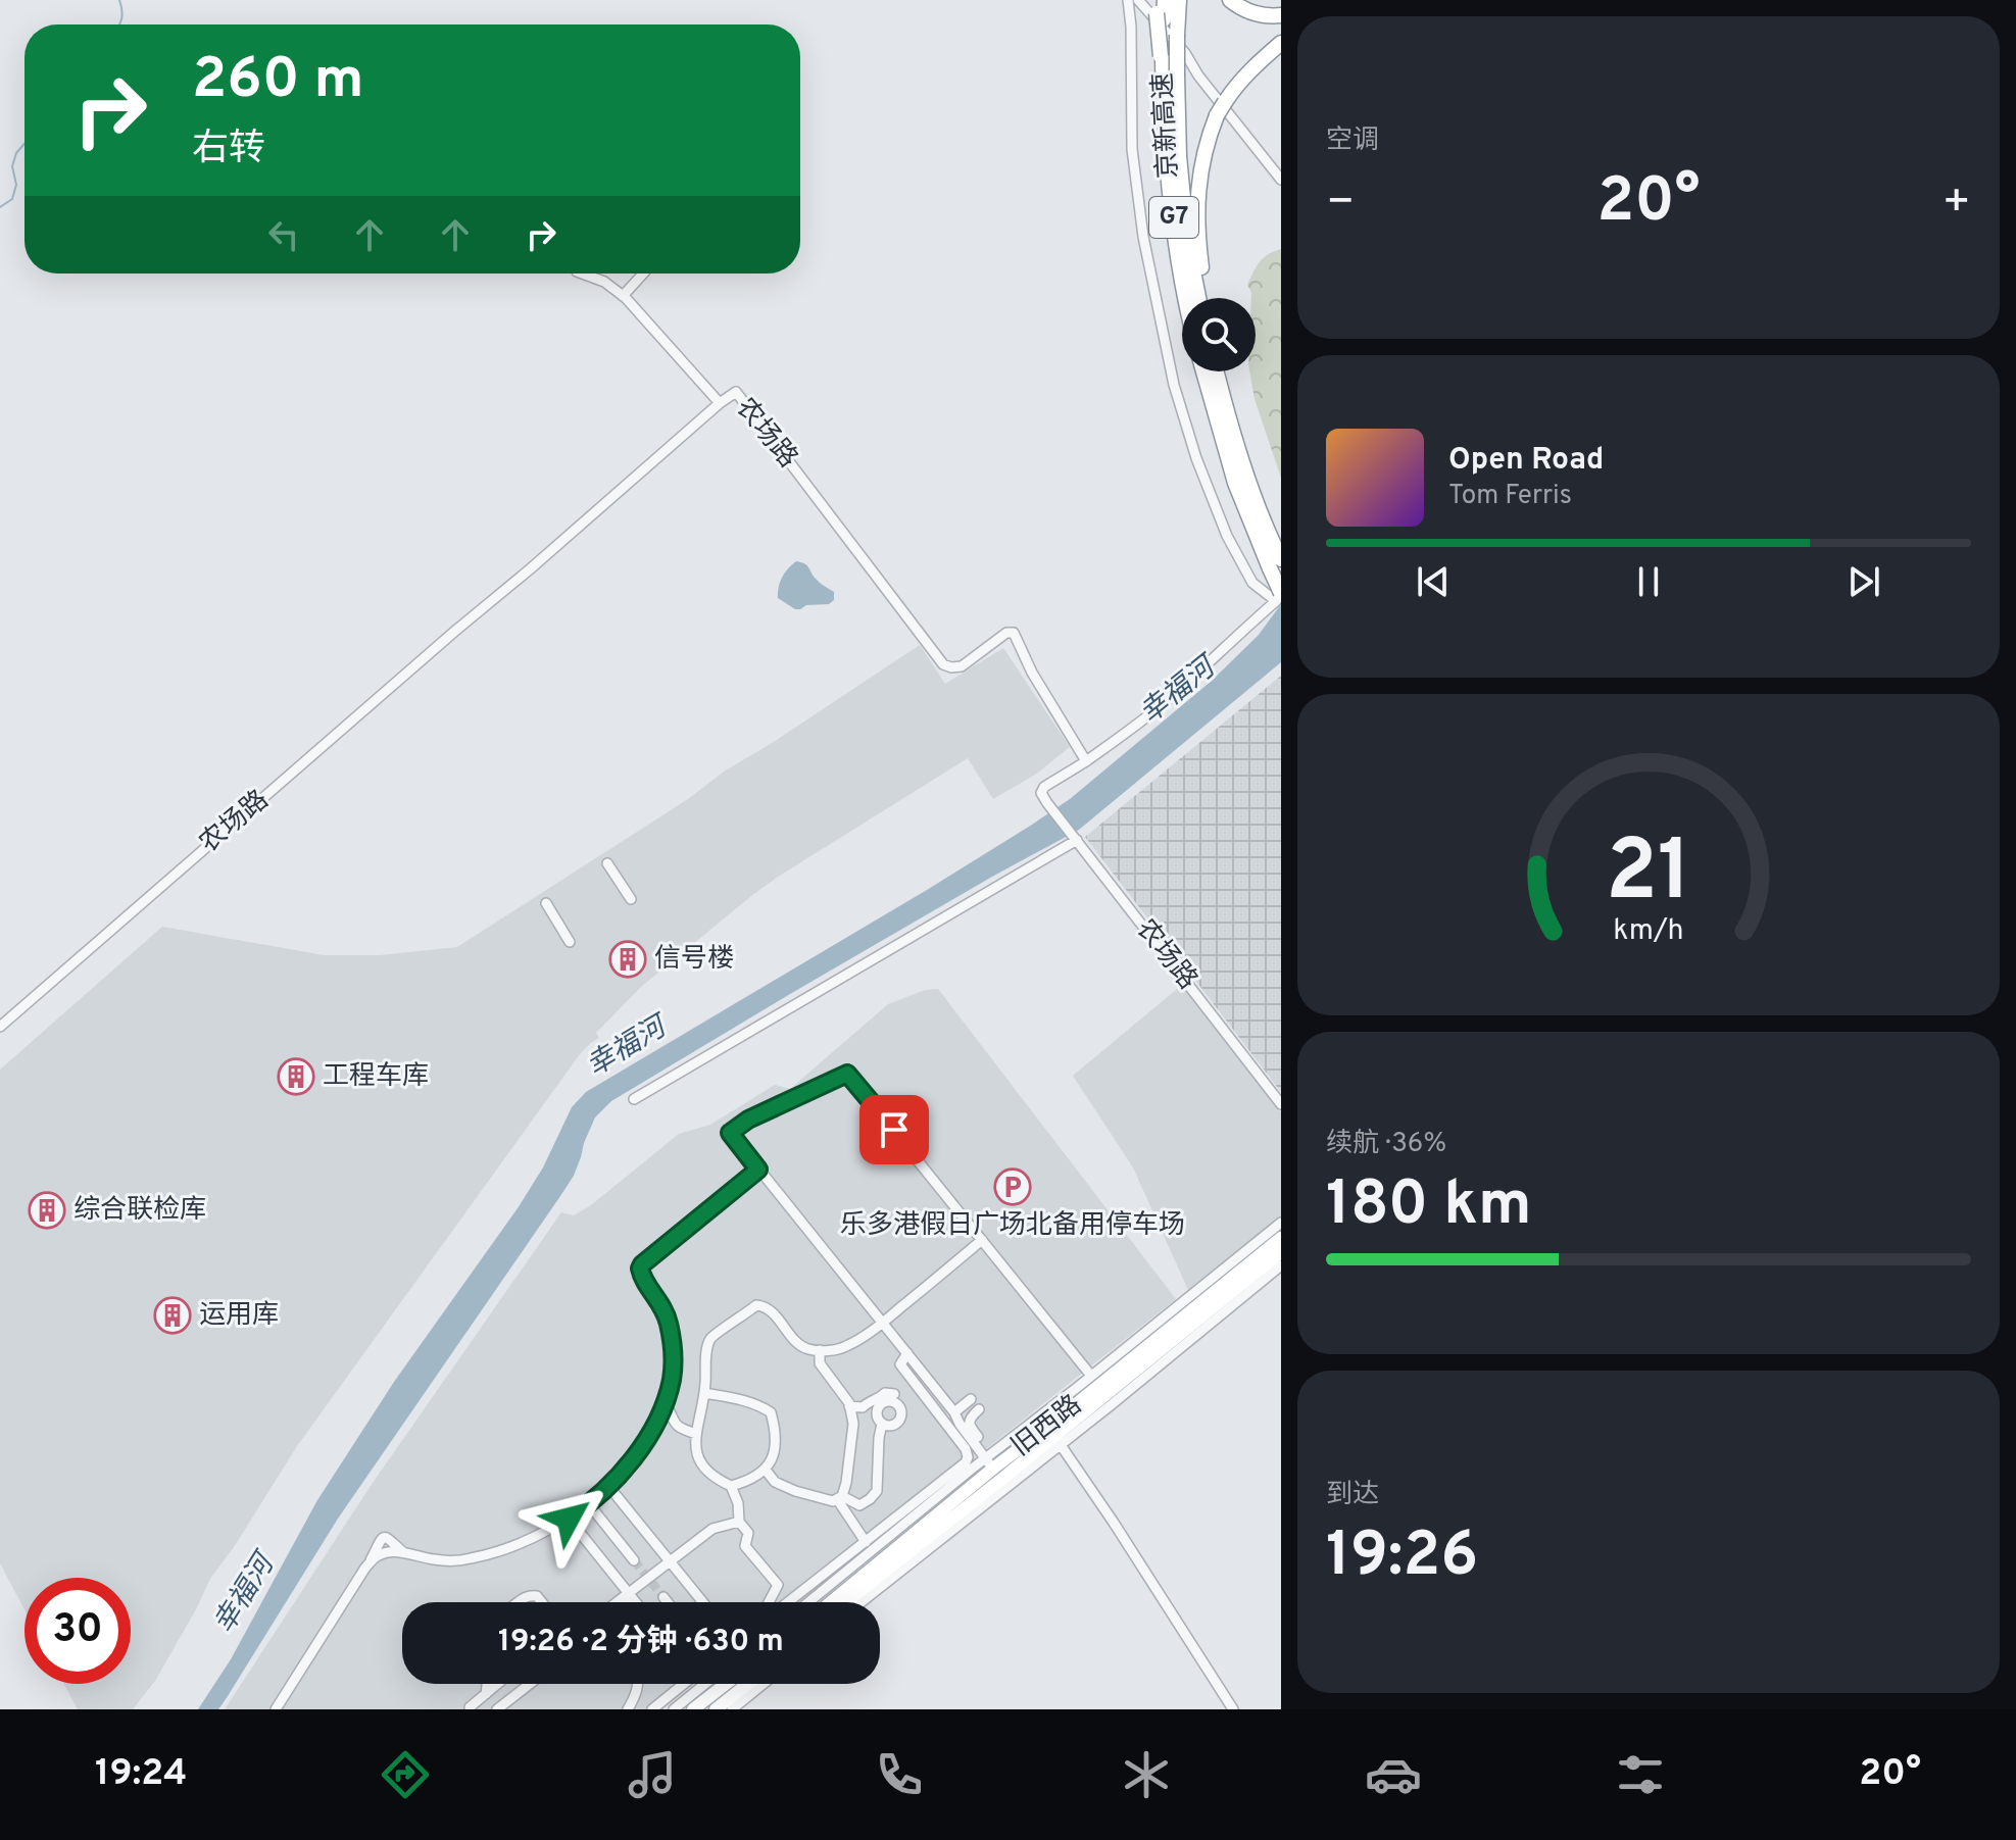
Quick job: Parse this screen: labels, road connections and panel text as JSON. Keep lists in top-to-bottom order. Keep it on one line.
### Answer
{"streets":{"highway":["京新高速","G7"],"main road":["旧西路"],"street":["农场路"]},"water":["幸福河"],"places":{"building":["信号楼","工程车库","综合联检库","运用库"],"parking":["乐多港假日广场北备用停车场"]},"page":{"tile":["空调",["续航 · 36%","180 km"],["到达","19:26"]],"turn":["260 m","右转"],"heat":["−","20°","+"],"song":["Open Road","Tom Ferris"],"limit":"30","trip":"19:26 · 2 分钟 · 630 m","tabs":["19:24","20°"],"gauge":["21","km/h"]}}
